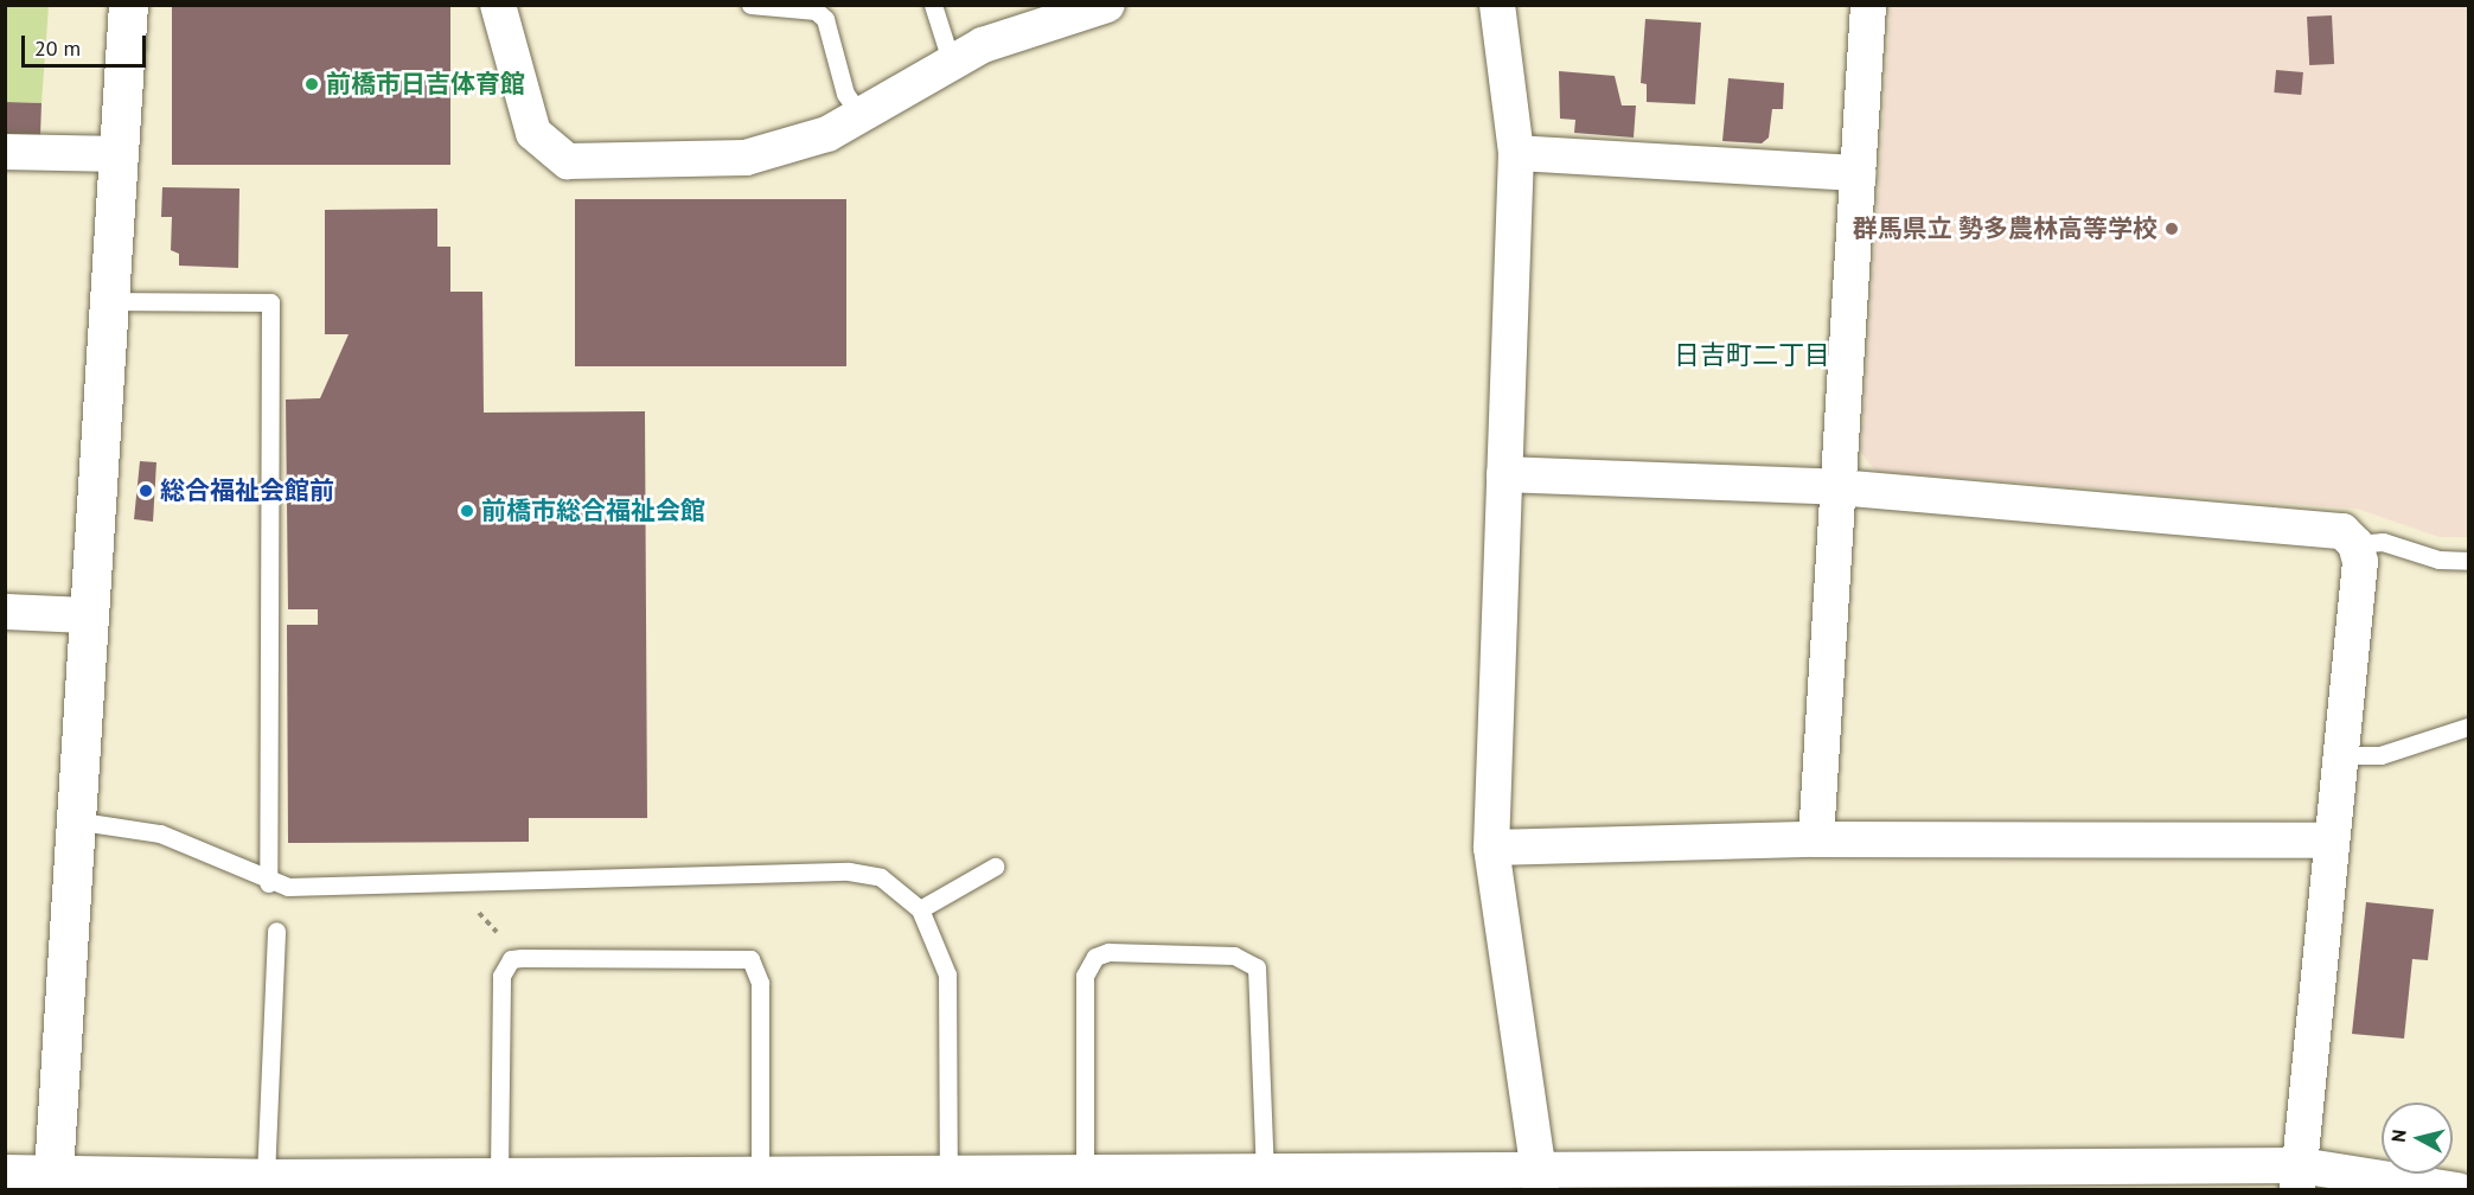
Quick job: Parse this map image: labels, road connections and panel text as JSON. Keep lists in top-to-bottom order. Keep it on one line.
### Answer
{"districts":["日吉町二丁目"],"places":["前橋市日吉体育館","群馬県立 勢多農林高等学校","総合福祉会館前","前橋市総合福祉会館"],"scale_bar":"20 m","north":"left"}
